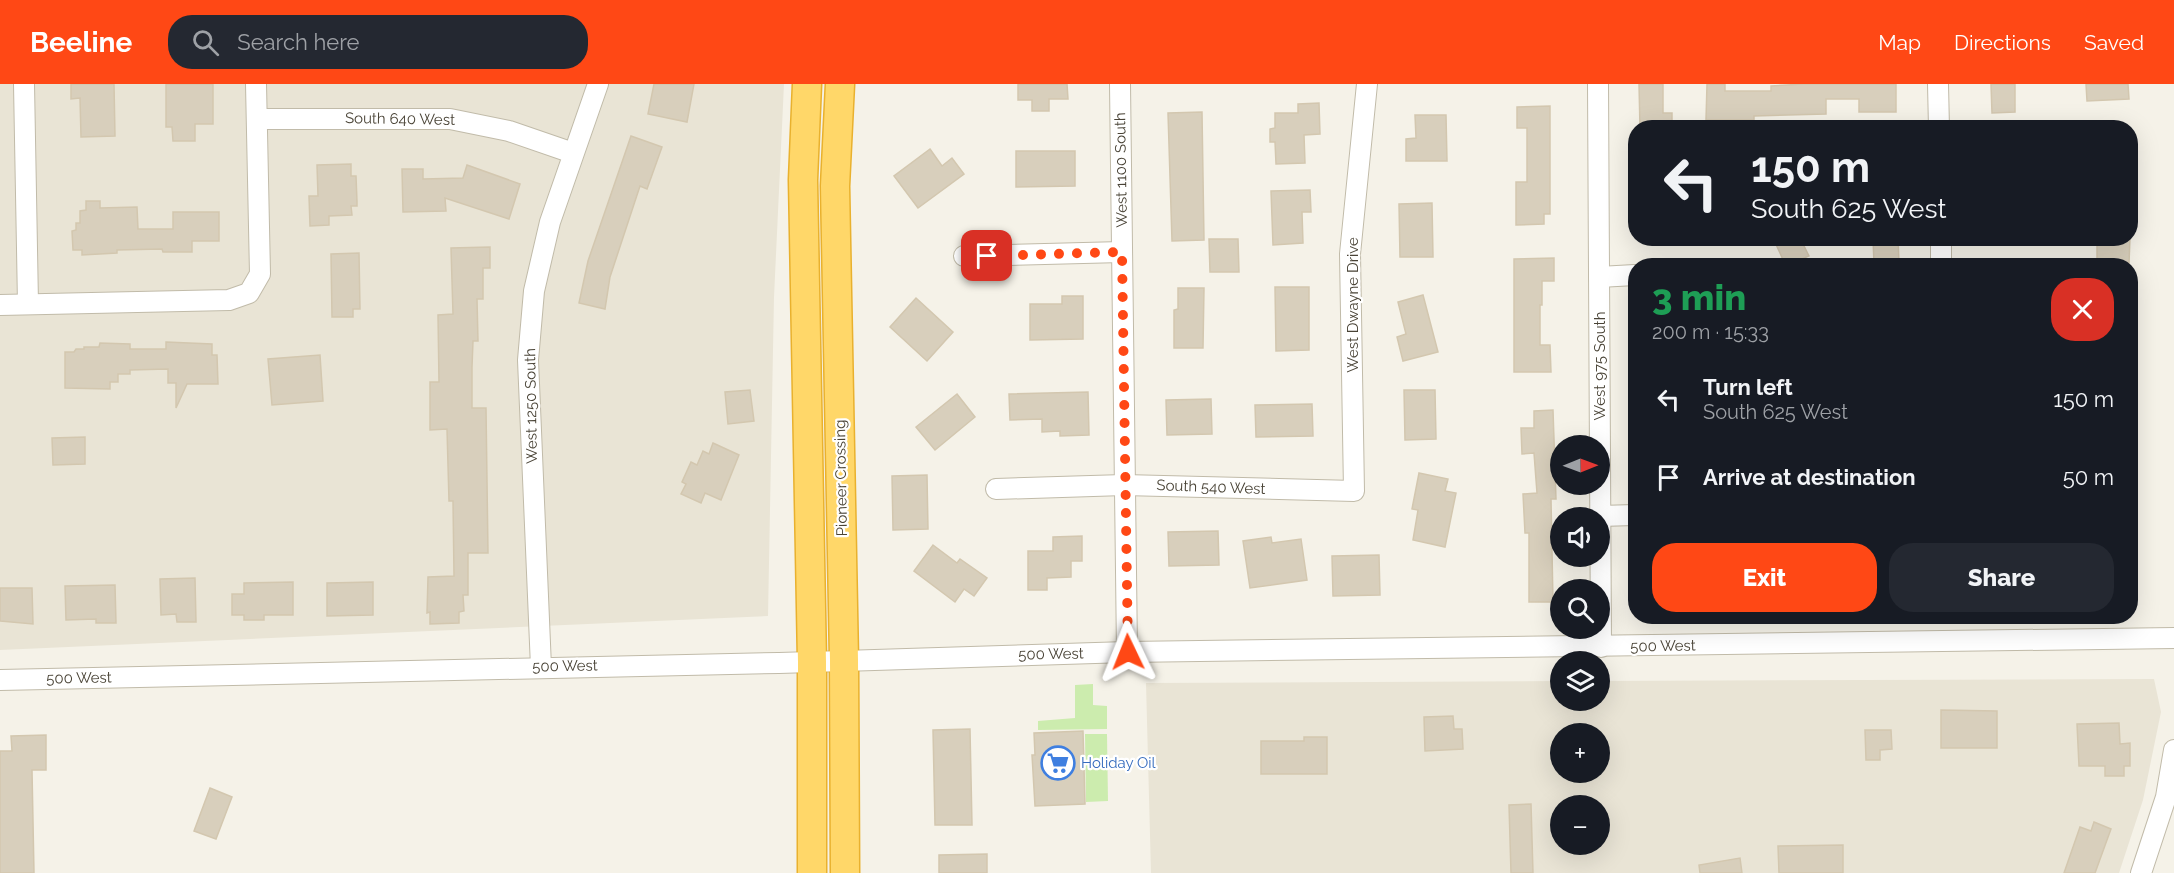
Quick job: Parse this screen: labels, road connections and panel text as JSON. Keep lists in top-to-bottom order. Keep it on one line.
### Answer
{"streets":{"highway":["Pioneer Crossing"],"street":["South 640 West","West 1100 South","West Dwayne Drive","West 975 South","West 1250 South","South 540 West","500 West"]},"crossings":[["South 640 West","West 1250 South"],["West 1100 South","South 540 West"],["West 1100 South","500 West"],["West Dwayne Drive","South 540 West"],["West 975 South","500 West"],["West 1250 South","500 West"],["Pioneer Crossing","500 West"]],"places":{"supermarket":["Holiday Oil"]},"north":"right","page":{"header":"Beeline","search":"Search here","nav":["Map","Directions","Saved"],"turn":["150 m","South 625 West"],"heading":["3 min","200 m · 15:33"],"list":[{"name":"Turn left","note":"South 625 West","value":"150 m"},{"name":"Arrive at destination","value":"50 m"}],"map_buttons":["+","−"],"buttons":["Exit","Share"]}}
